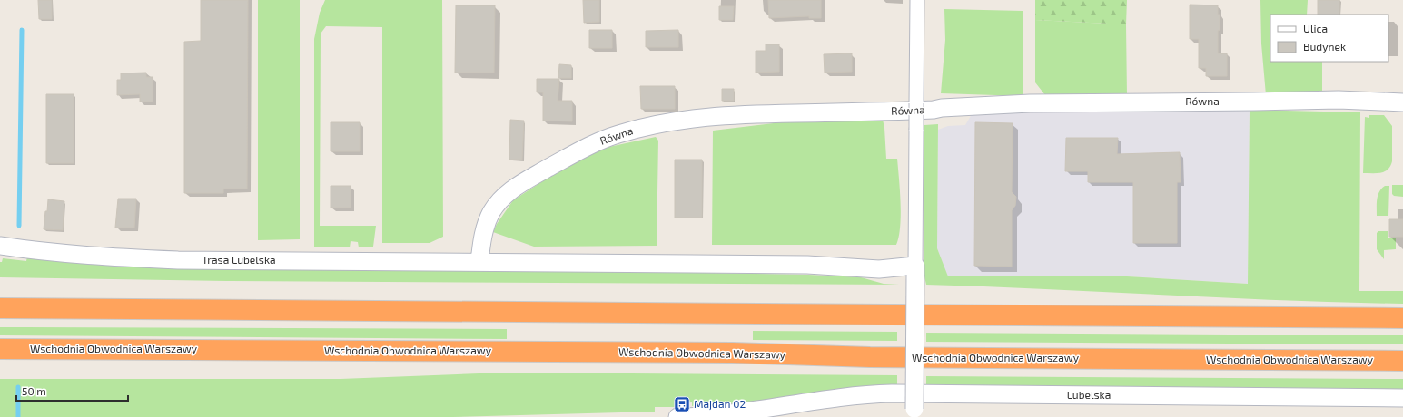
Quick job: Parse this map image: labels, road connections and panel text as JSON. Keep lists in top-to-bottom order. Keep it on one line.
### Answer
{"streets":{"highway":["Wschodnia Obwodnica Warszawy"],"street":["Równa","Trasa Lubelska","Lubelska"]},"crossings":[["Równa","Trasa Lubelska"]],"places":{"bus stop":["Majdan 02"]},"legend":["Ulica","Budynek"],"scale_bar":"50 m"}
